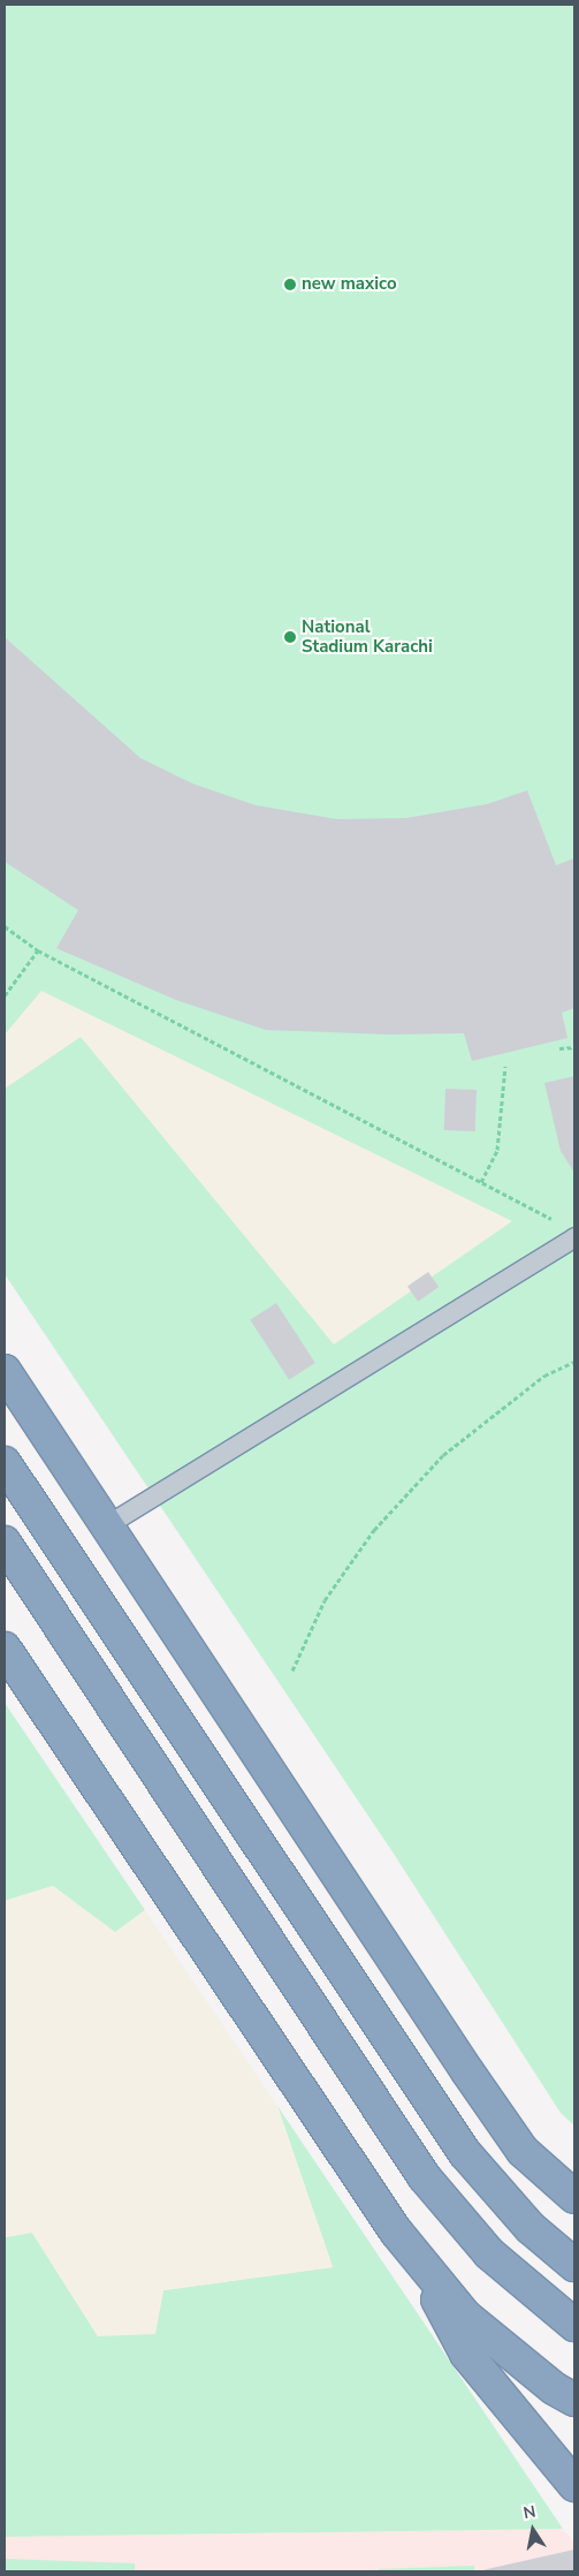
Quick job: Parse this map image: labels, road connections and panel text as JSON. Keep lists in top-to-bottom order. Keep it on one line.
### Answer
{"places":["new maxico","National Stadium Karachi"],"north":"top"}
